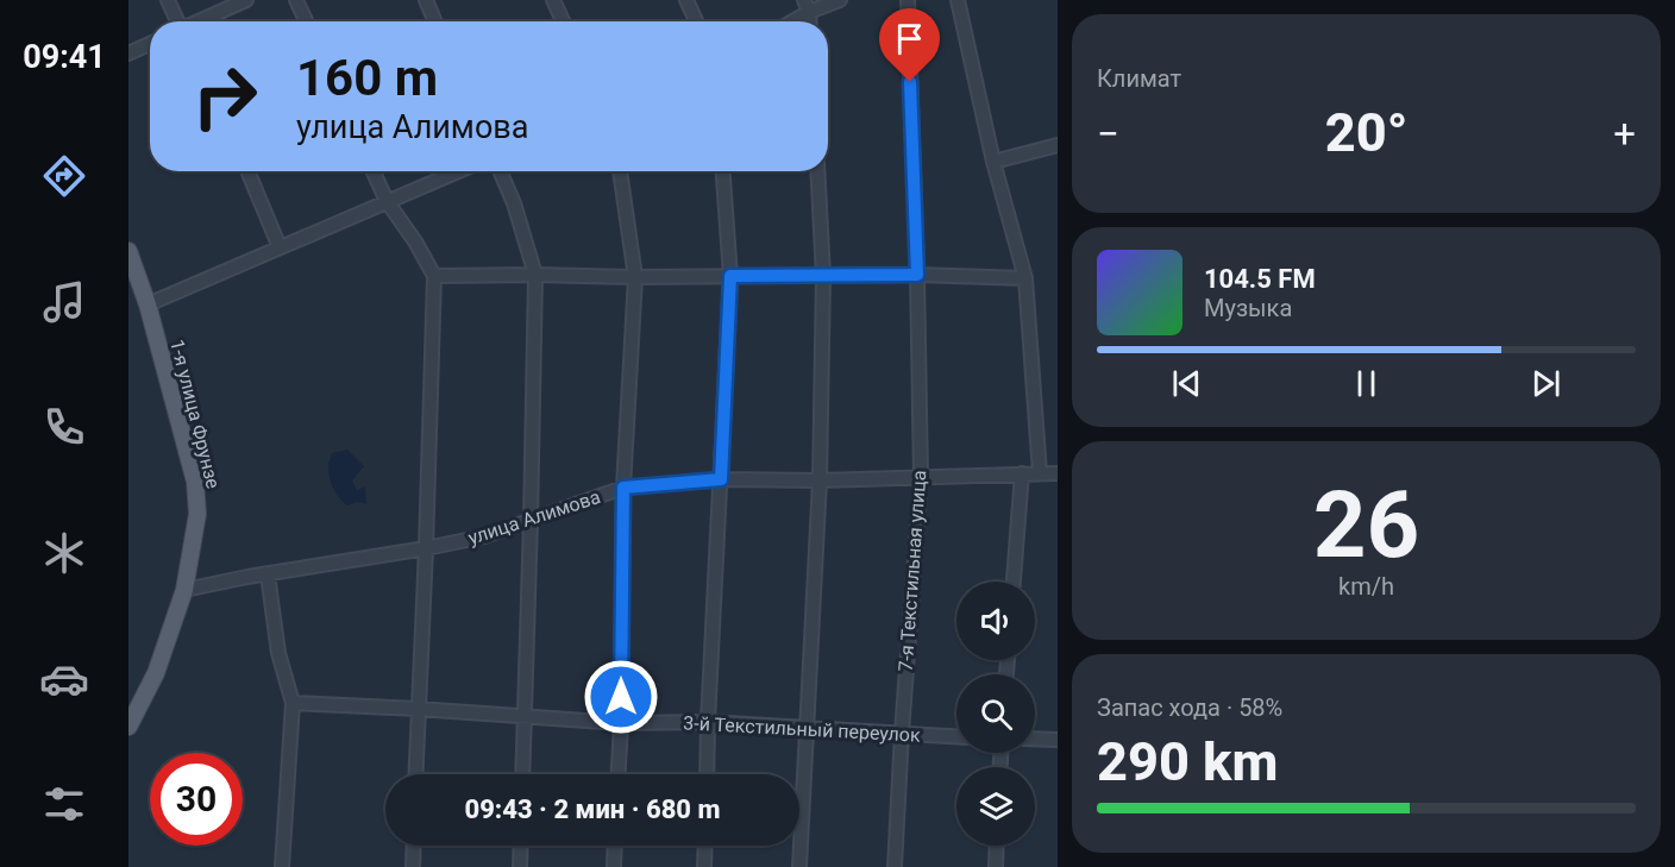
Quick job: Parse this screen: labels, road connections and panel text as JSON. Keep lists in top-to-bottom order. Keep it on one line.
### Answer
{"streets":{"main road":["1-я улица Фрунзе"],"street":["улица Алимова","7-я Текстильная улица","3-й Текстильный переулок"]},"crossings":[["1-я улица Фрунзе","улица Алимова"],["улица Алимова","7-я Текстильная улица"],["7-я Текстильная улица","3-й Текстильный переулок"]],"page":{"tabs":"09:41","tile":["Климат",["26","km/h"],["Запас хода · 58%","290 km"]],"turn":["160 m","улица Алимова"],"heat":["−","20°","+"],"song":["104.5 FM","Музыка"],"limit":"30","trip":"09:43 · 2 мин · 680 m"}}
